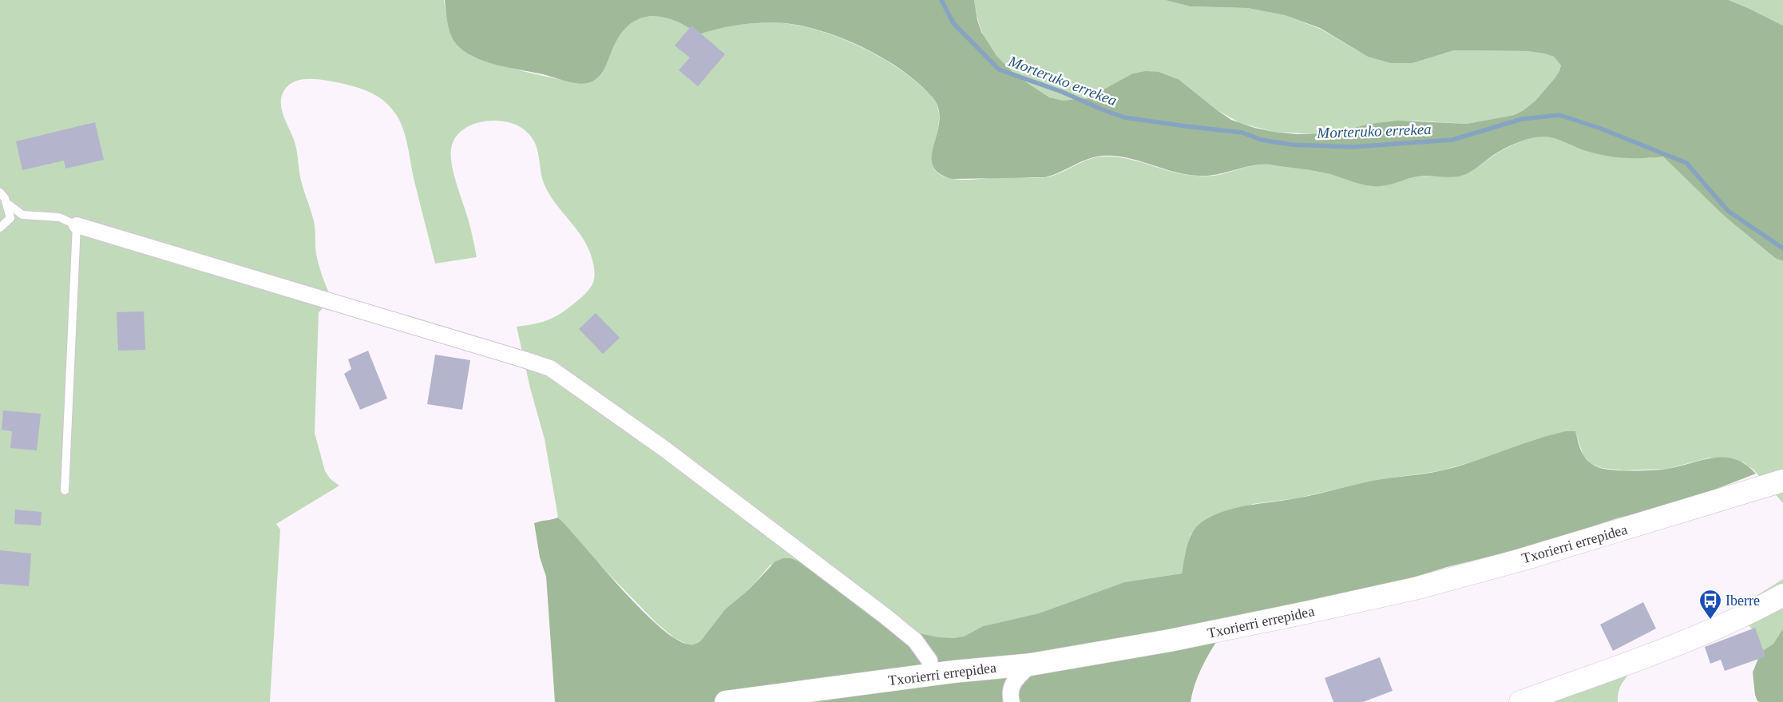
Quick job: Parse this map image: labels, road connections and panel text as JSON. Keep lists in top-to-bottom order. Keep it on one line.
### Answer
{"streets":{"street":["Txorierri errepidea"]},"water":["Morteruko errekea"],"places":{"bus stop":["Iberre"]}}
